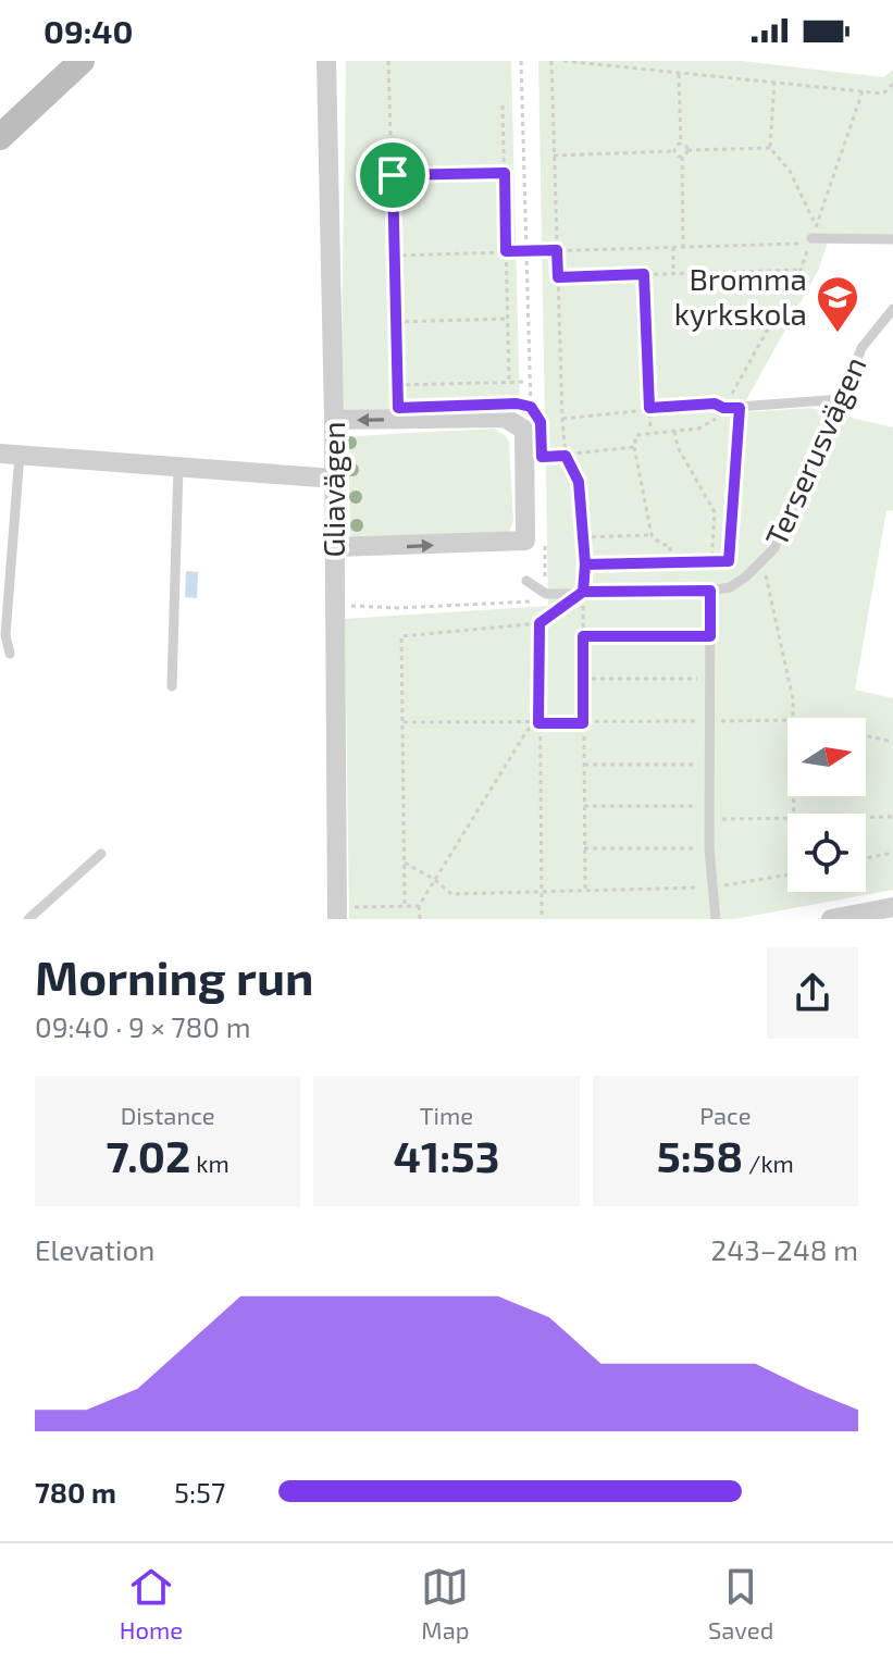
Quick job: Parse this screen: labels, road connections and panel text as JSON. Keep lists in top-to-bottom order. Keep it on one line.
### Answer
{"streets":{"street":["Gliavägen"],"lane":["Terserusvägen"]},"places":{"school or university":["Bromma kyrkskola"]},"north":"right","page":{"status":"09:40","heading":["Morning run","09:40 · 9 × 780 m"],"stats":[["Distance","7.02 km"],["Time","41:53"],["Pace","5:58 /km"]],"chart":["Elevation","243–248 m"],"list":[{"name":"780 m","note":"5:57"}],"tabs":["Home","Map","Saved"]}}
